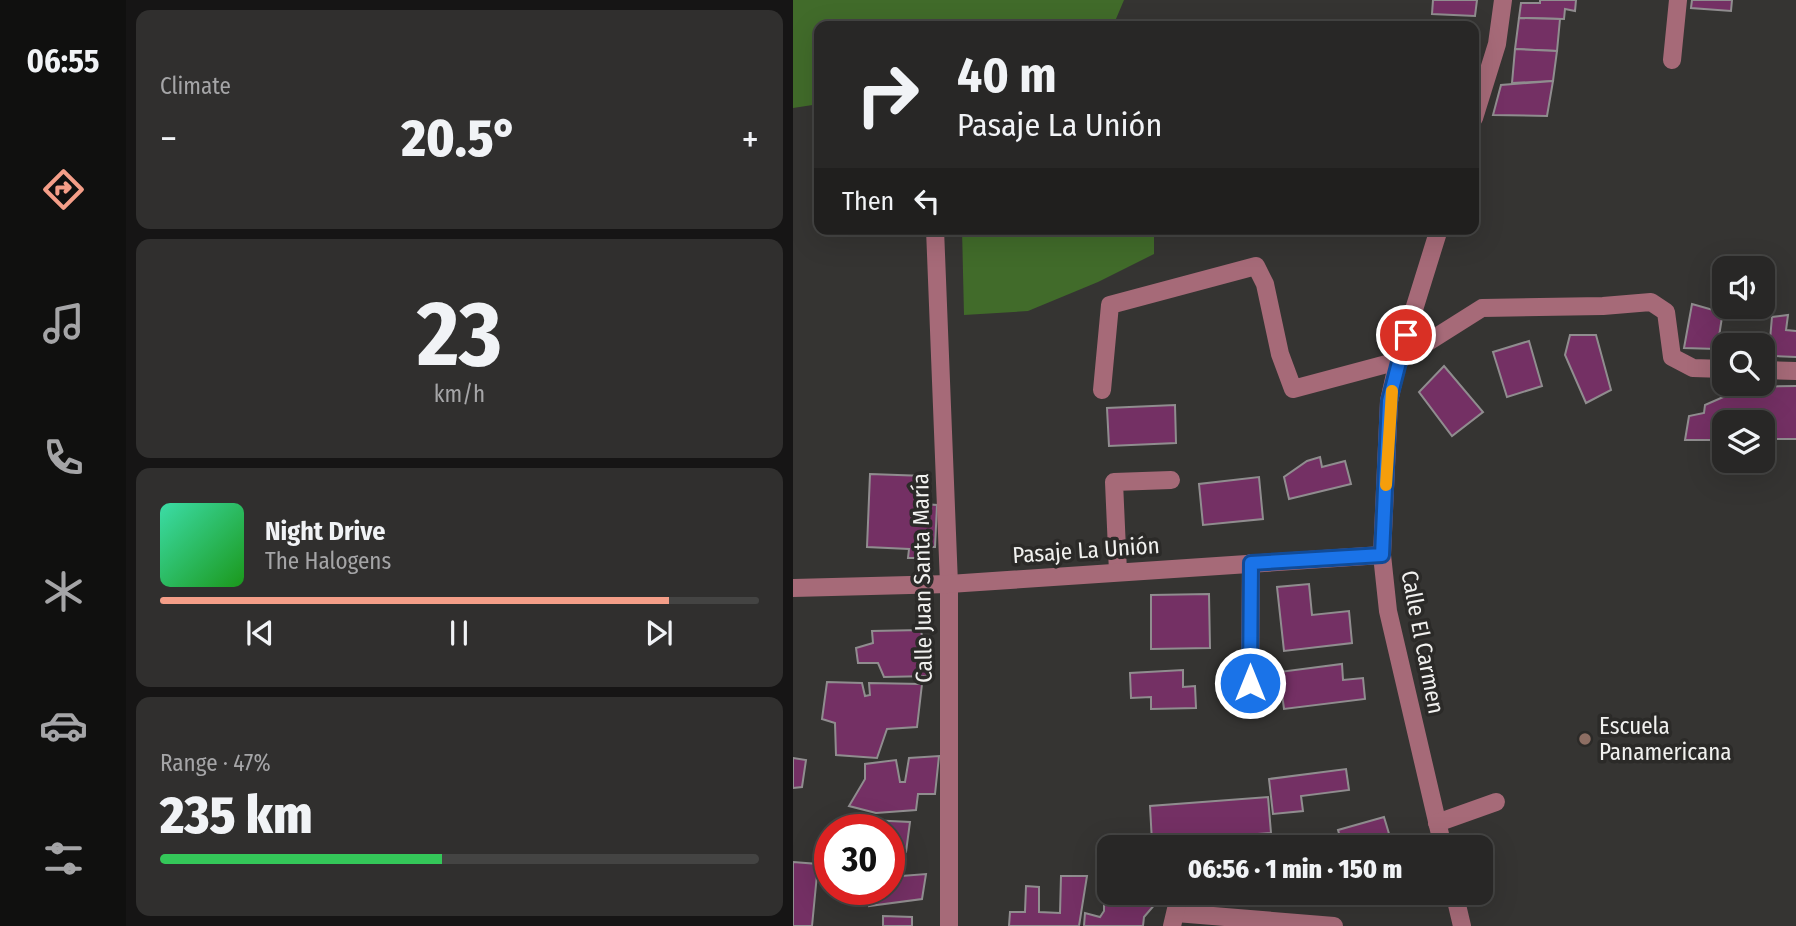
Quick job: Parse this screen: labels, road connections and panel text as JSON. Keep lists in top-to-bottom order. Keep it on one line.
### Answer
{"streets":{"street":["Pasaje La Unión","Calle Juan Santa María","Calle El Carmen"]},"crossings":[["Pasaje La Unión","Calle Juan Santa María"],["Pasaje La Unión","Calle El Carmen"]],"places":["Escuela Panamericana"],"page":{"tabs":"06:55","tile":["Climate",["23","km/h"],["Range · 47%","235 km"]],"turn":["40 m","Pasaje La Unión"],"heat":["−","20.5°","+"],"then":"Then","song":["Night Drive","The Halogens"],"limit":"30","trip":"06:56 · 1 min · 150 m"}}
